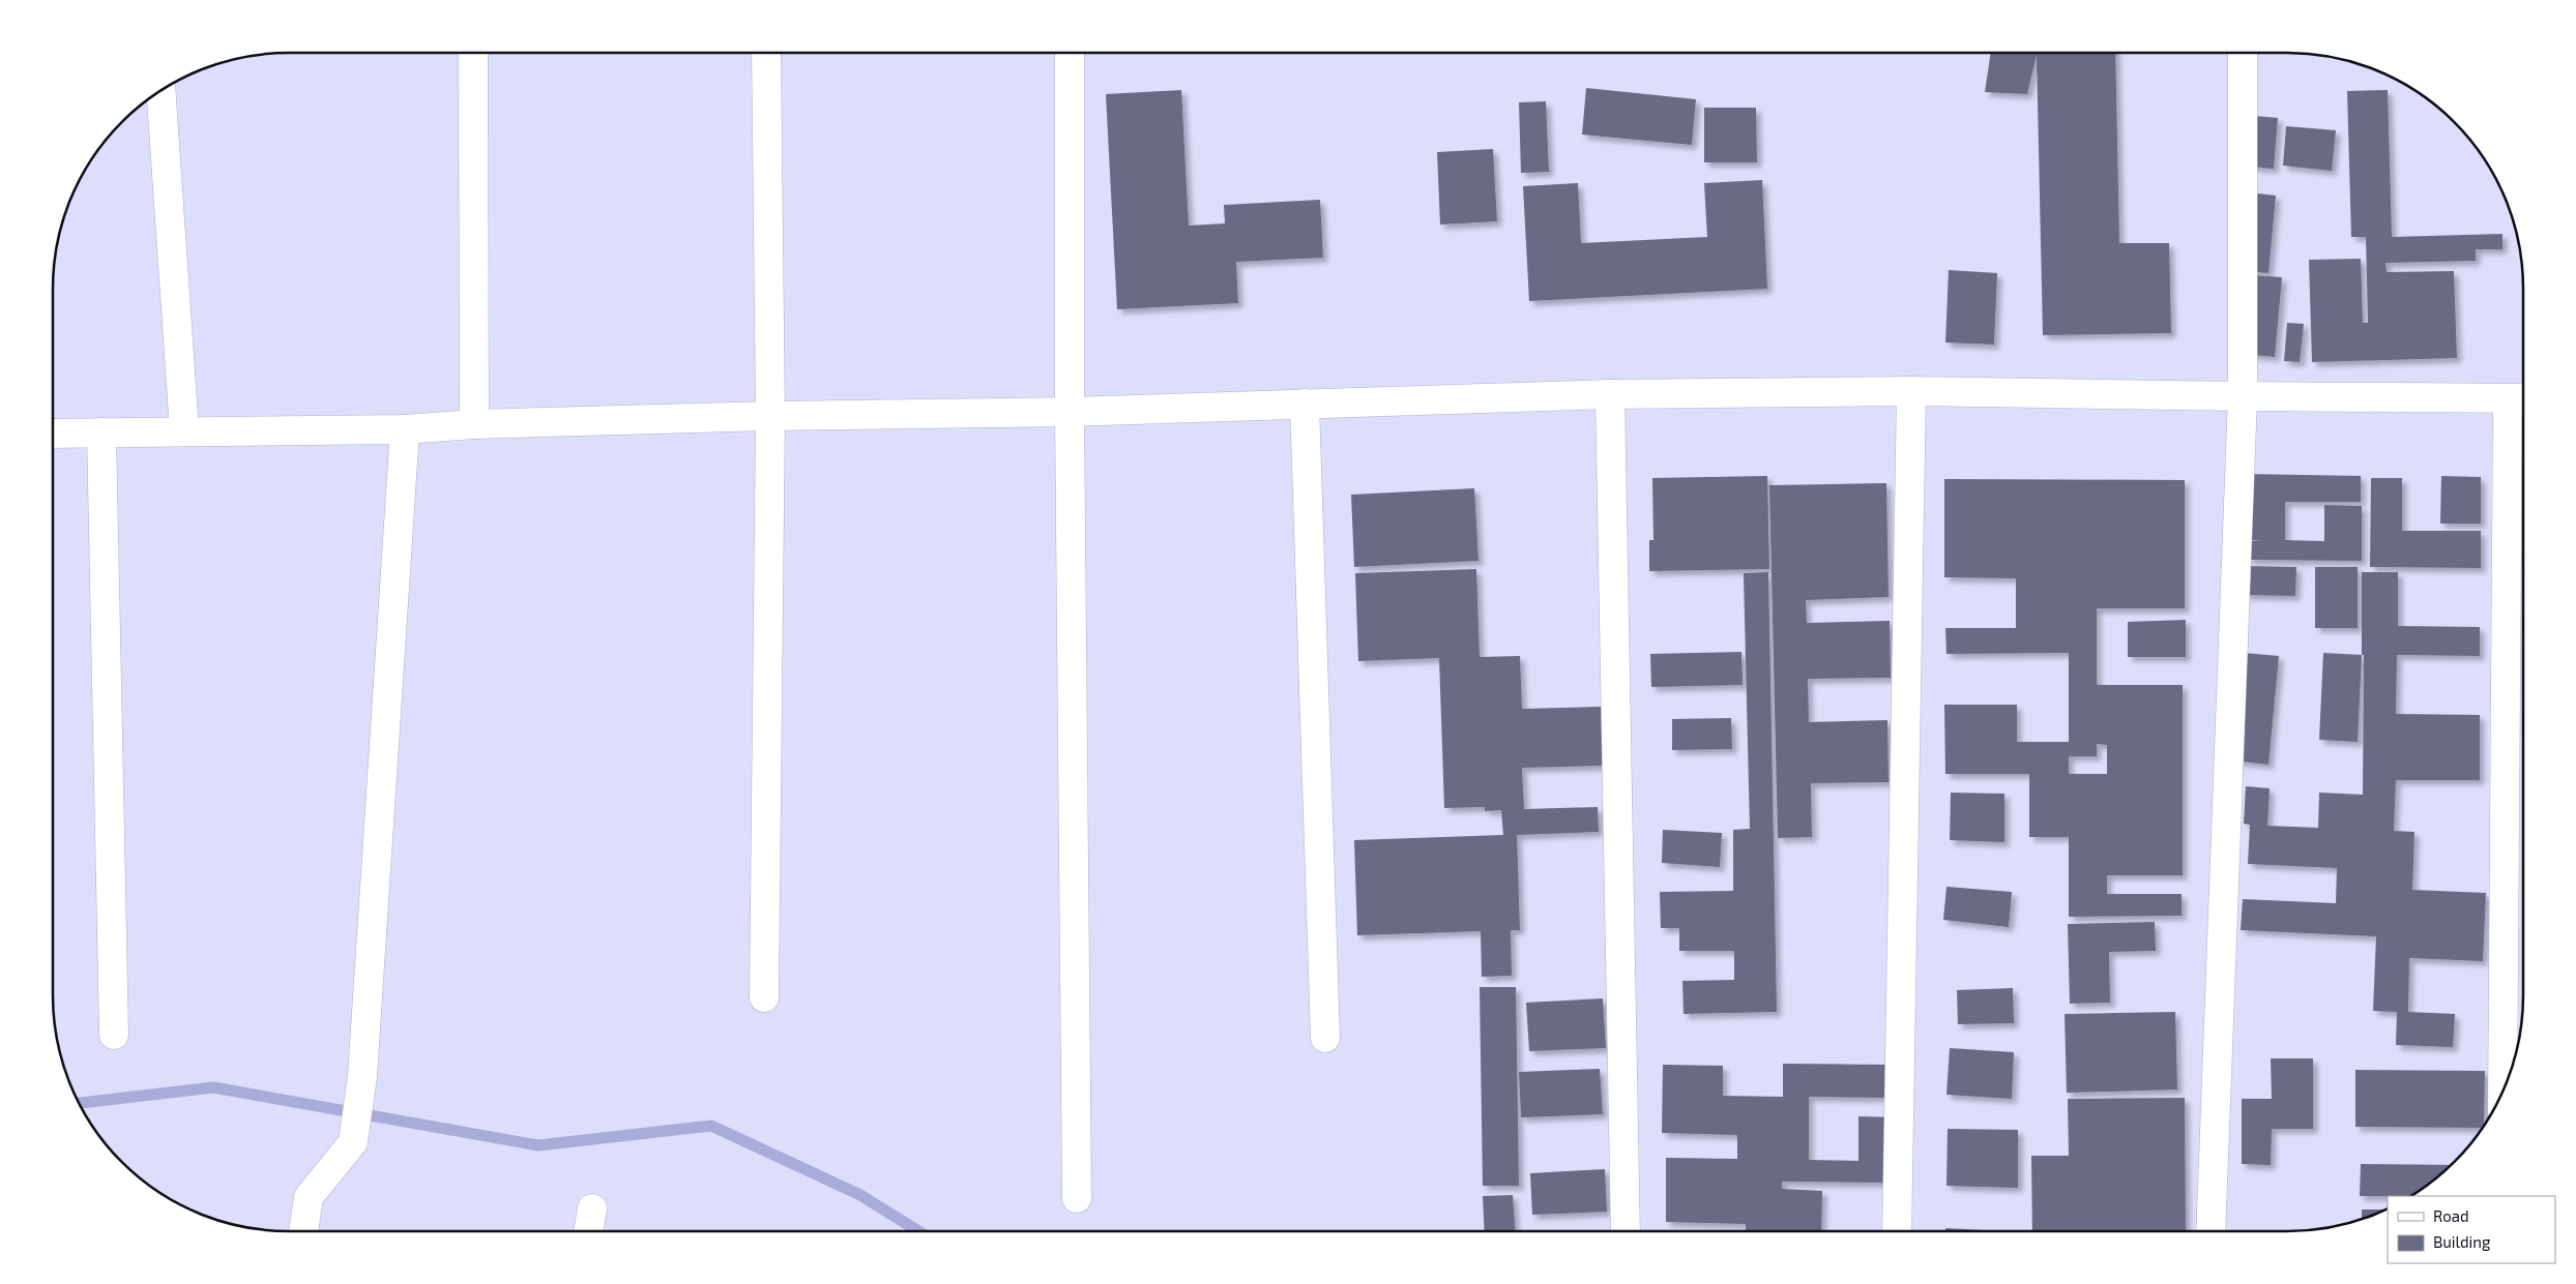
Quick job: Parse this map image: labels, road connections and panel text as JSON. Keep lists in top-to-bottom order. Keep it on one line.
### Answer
{"legend":["Road","Building"]}
